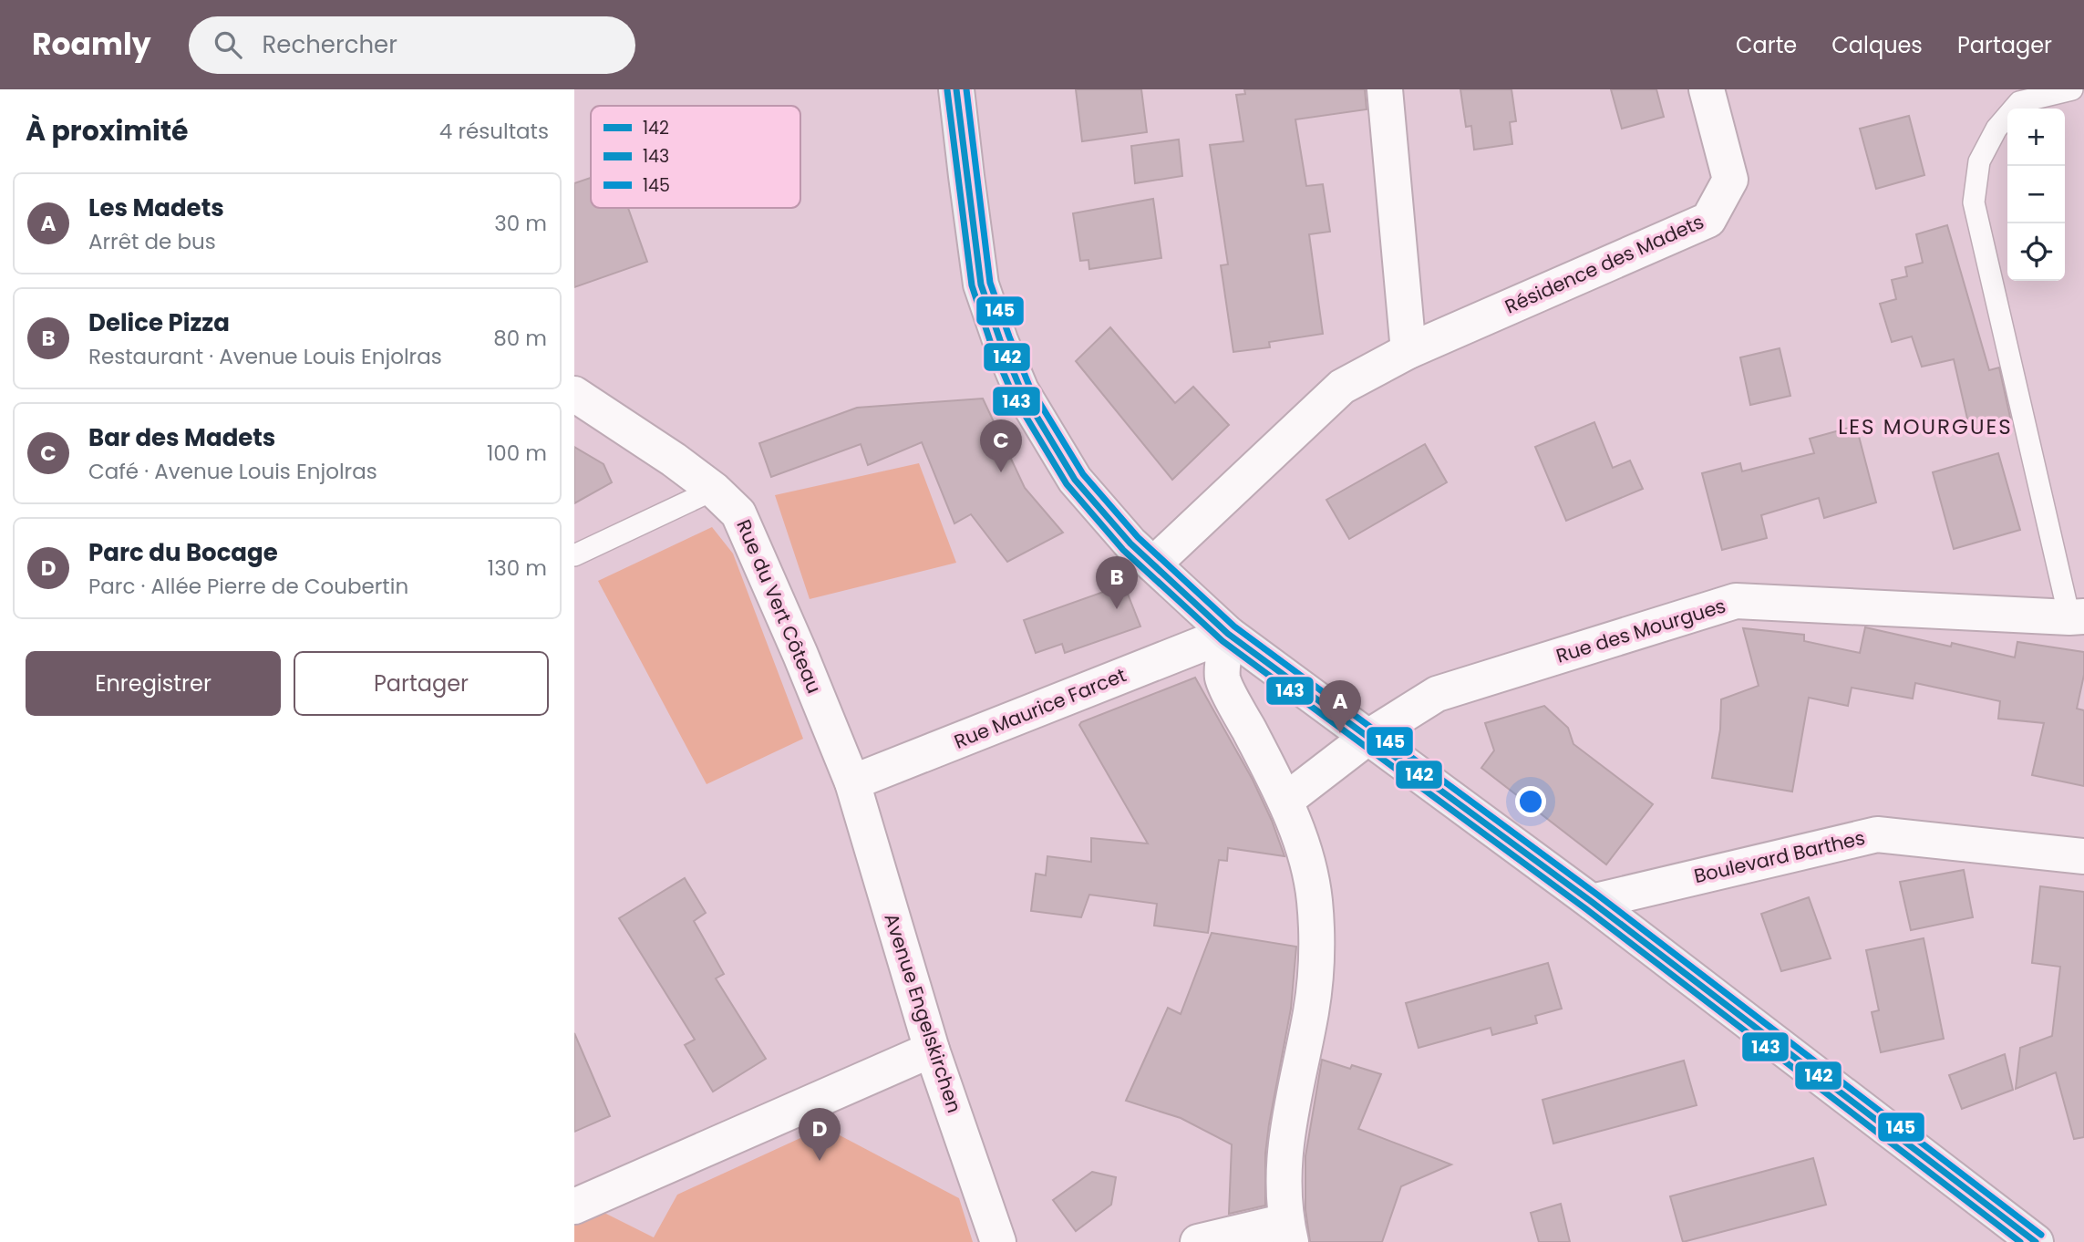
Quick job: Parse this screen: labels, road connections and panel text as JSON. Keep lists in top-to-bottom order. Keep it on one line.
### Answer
{"streets":{"street":["Résidence des Madets","Rue du Vert Côteau","Rue des Mourgues","Rue Maurice Farcet","Boulevard Barthes","Avenue Engelskirchen"]},"crossings":[["Rue du Vert Côteau","Rue Maurice Farcet"],["Rue du Vert Côteau","Avenue Engelskirchen"],["Rue Maurice Farcet","Avenue Engelskirchen"]],"districts":["LES MOURGUES"],"lines":["transit line 142","transit line 145","transit line 143"],"legend":["142","143","145"],"page":{"header":"Roamly","search":"Rechercher","nav":["Carte","Calques","Partager"],"heading":["À proximité","4 résultats"],"map_buttons":["+","−"],"list":[{"mark":"A","name":"Les Madets","note":"Arrêt de bus","value":"30 m"},{"mark":"B","name":"Delice Pizza","note":"Restaurant · Avenue Louis Enjolras","value":"80 m"},{"mark":"C","name":"Bar des Madets","note":"Café · Avenue Louis Enjolras","value":"100 m"},{"mark":"D","name":"Parc du Bocage","note":"Parc · Allée Pierre de Coubertin","value":"130 m"}],"pins":["C","B","A","D"],"buttons":["Enregistrer","Partager"]}}
